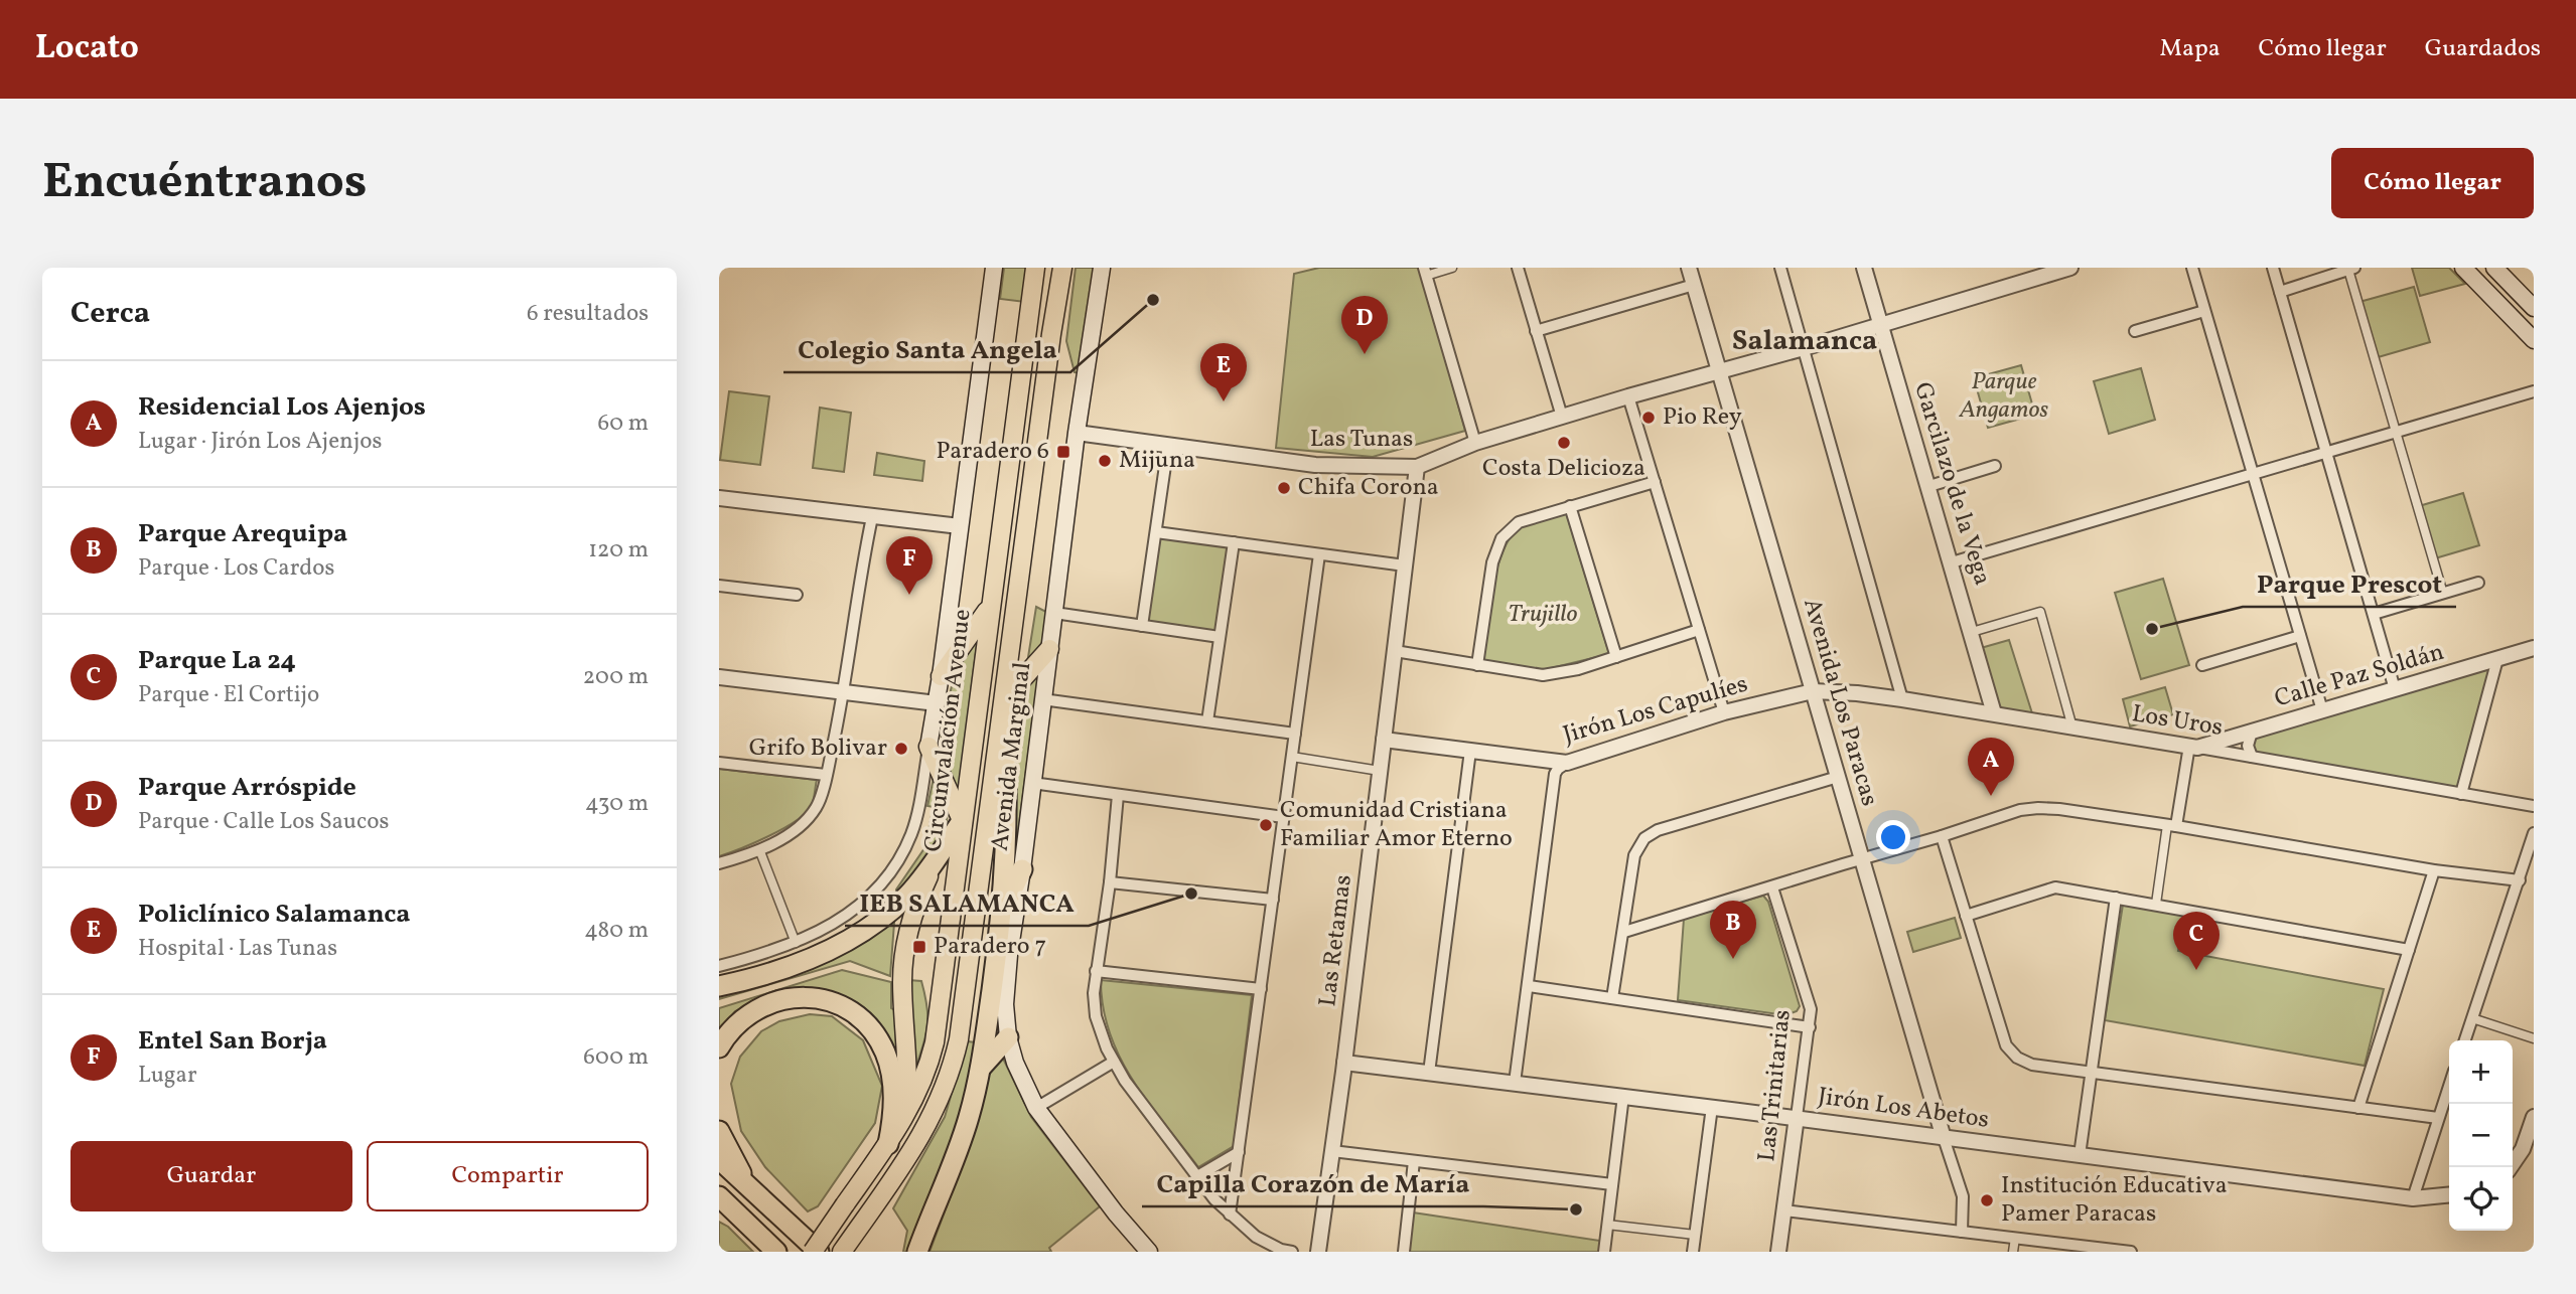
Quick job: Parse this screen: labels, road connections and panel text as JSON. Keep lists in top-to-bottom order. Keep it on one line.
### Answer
{"streets":{"main road":["Circunvalación Avenue","Avenida Marginal"],"street":["Las Tunas","Garcilazo de la Vega","Calle Paz Soldán","Avenida Los Paracas","Jirón Los Capulíes","Los Uros","Las Retamas","Las Trinitarias","Jirón Los Abetos"]},"crossings":[["Las Tunas","Garcilazo de la Vega"],["Las Tunas","Avenida Los Paracas"],["Las Tunas","Avenida Marginal"],["Las Tunas","Las Retamas"],["Garcilazo de la Vega","Los Uros"],["Calle Paz Soldán","Los Uros"],["Avenida Los Paracas","Jirón Los Capulíes"],["Avenida Los Paracas","Los Uros"],["Avenida Los Paracas","Jirón Los Abetos"],["Jirón Los Capulíes","Los Uros"],["Jirón Los Capulíes","Las Retamas"],["Las Retamas","Jirón Los Abetos"],["Las Trinitarias","Jirón Los Abetos"]],"districts":["Salamanca"],"parks":["Parque Angamos","Trujillo"],"places":{"other":["Colegio Santa Angela","Pio Rey","Costa Delicioza","Mijuna","Chifa Corona","Parque Prescot","Grifo Bolivar","Comunidad Cristiana Familiar Amor Eterno","IEB SALAMANCA","Institución Educativa Pamer Paracas","Capilla Corazón de María"],"transit":["Paradero 6","Paradero 7"]},"page":{"header":"Locato","nav":["Mapa","Cómo llegar","Guardados"],"buttons":["Cómo llegar",["Guardar","Compartir"]],"title":"Encuéntranos","heading":["Cerca","6 resultados"],"pins":["D","E","F","A","B","C"],"list":[{"mark":"A","name":"Residencial Los Ajenjos","note":"Lugar · Jirón Los Ajenjos","value":"60 m"},{"mark":"B","name":"Parque Arequipa","note":"Parque · Los Cardos","value":"120 m"},{"mark":"C","name":"Parque La 24","note":"Parque · El Cortijo","value":"200 m"},{"mark":"D","name":"Parque Arróspide","note":"Parque · Calle Los Saucos","value":"430 m"},{"mark":"E","name":"Policlínico Salamanca","note":"Hospital · Las Tunas","value":"480 m"},{"mark":"F","name":"Entel San Borja","note":"Lugar","value":"600 m"}],"map_buttons":["+","−"]}}
